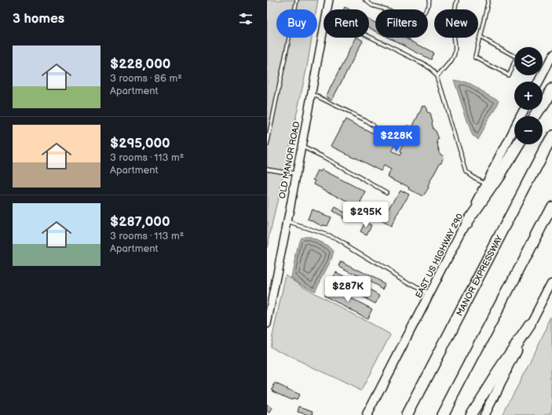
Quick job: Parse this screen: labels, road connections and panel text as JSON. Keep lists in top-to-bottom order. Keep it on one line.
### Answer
{"streets":{"highway":["MANOR EXPRESSWAY"],"main road":["EAST US HIGHWAY 290"],"street":["OLD MANOR ROAD"]},"page":{"heading":"3 homes","chip":["Buy","Rent","Filters","New"],"list":[{"name":"$228,000","note":"3 rooms · 86 m² · Apartment"},{"name":"$295,000","note":"3 rooms · 113 m² · Apartment"},{"name":"$287,000","note":"3 rooms · 113 m² · Apartment"}],"map_buttons":["+","−"],"price":["$228K","$295K","$287K"]}}
